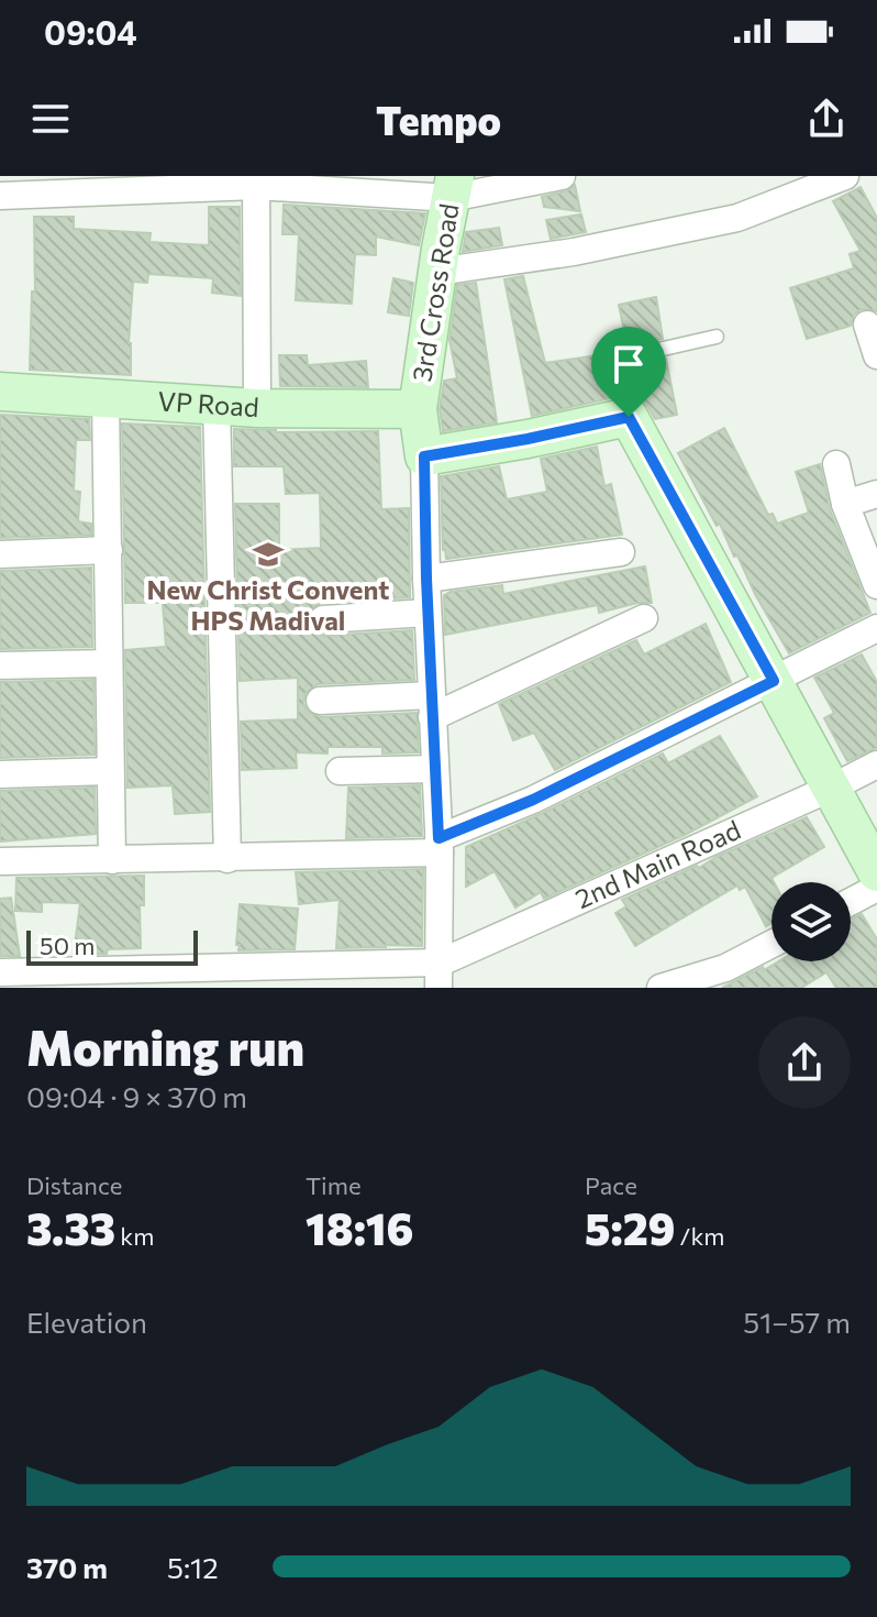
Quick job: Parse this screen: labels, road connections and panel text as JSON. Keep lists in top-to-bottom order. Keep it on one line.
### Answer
{"streets":{"street":["3rd Cross Road","VP Road","2nd Main Road"]},"crossings":[["3rd Cross Road","VP Road"]],"places":{"school or university":["New Christ Convent HPS Madival"]},"scale_bar":"50 m","page":{"status":"09:04","header":"Tempo","scale":"50 m","heading":["Morning run","09:04 · 9 × 370 m"],"stats":[["Distance","3.33 km"],["Time","18:16"],["Pace","5:29 /km"]],"chart":["Elevation","51–57 m"],"list":[{"name":"370 m","note":"5:12"}]}}
